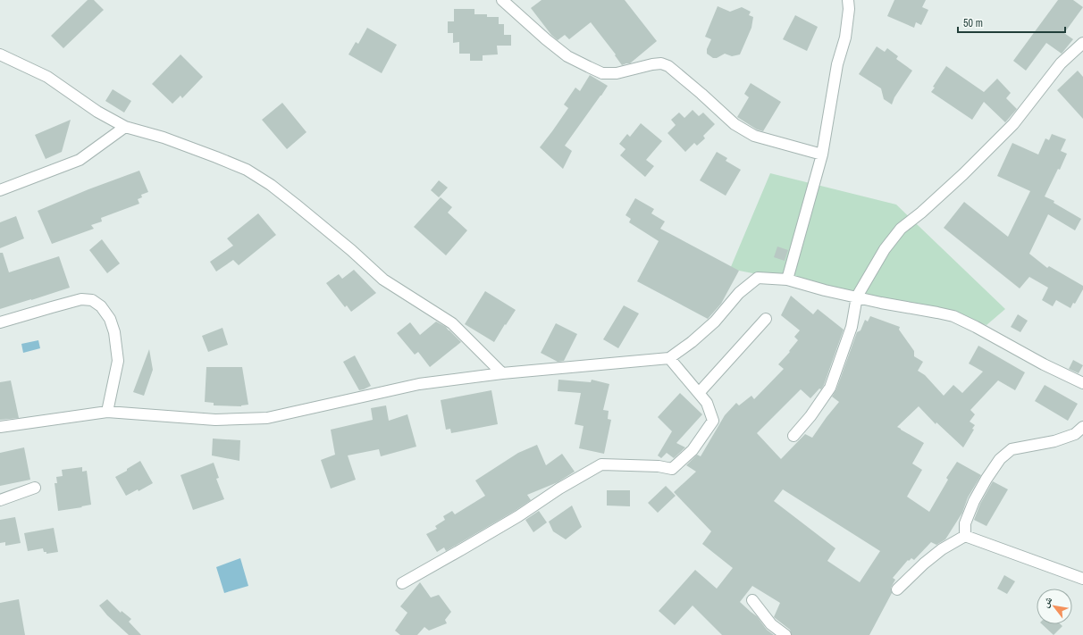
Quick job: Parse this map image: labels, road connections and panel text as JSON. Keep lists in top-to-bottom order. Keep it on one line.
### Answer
{"scale_bar":"50 m","north":"top left"}
